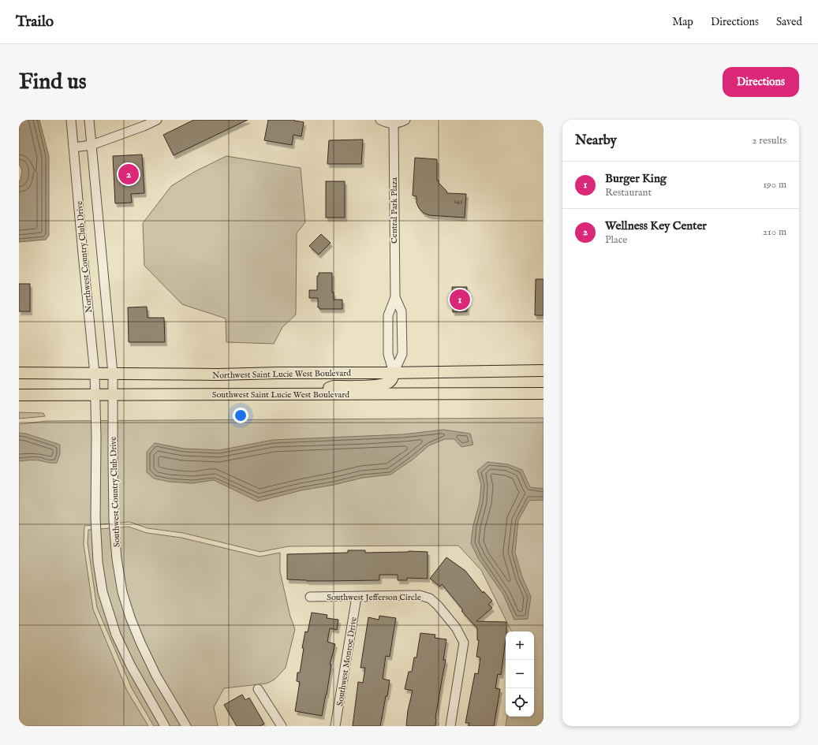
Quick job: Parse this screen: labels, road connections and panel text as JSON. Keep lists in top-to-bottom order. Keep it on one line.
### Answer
{"streets":{"main road":["Northwest Saint Lucie West Boulevard","Southwest Saint Lucie West Boulevard"],"street":["Central Park Plaza","Northwest Country Club Drive","Southwest Country Club Drive","Southwest Jefferson Circle","Southwest Monroe Drive"]},"crossings":[["Central Park Plaza","Northwest Saint Lucie West Boulevard"],["Northwest Country Club Drive","Northwest Saint Lucie West Boulevard"],["Northwest Country Club Drive","Southwest Saint Lucie West Boulevard"],["Northwest Country Club Drive","Southwest Country Club Drive"],["Southwest Saint Lucie West Boulevard","Southwest Country Club Drive"],["Southwest Jefferson Circle","Southwest Monroe Drive"]],"house_numbers":["145"],"page":{"header":"Trailo","nav":["Map","Directions","Saved"],"buttons":"Directions","title":"Find us","heading":["Nearby","2 results"],"list":[{"mark":"1","name":"Burger King","note":"Restaurant","value":"190 m"},{"mark":"2","name":"Wellness Key Center","note":"Place","value":"210 m"}],"pins":["2","1"],"map_buttons":["+","−"]}}
